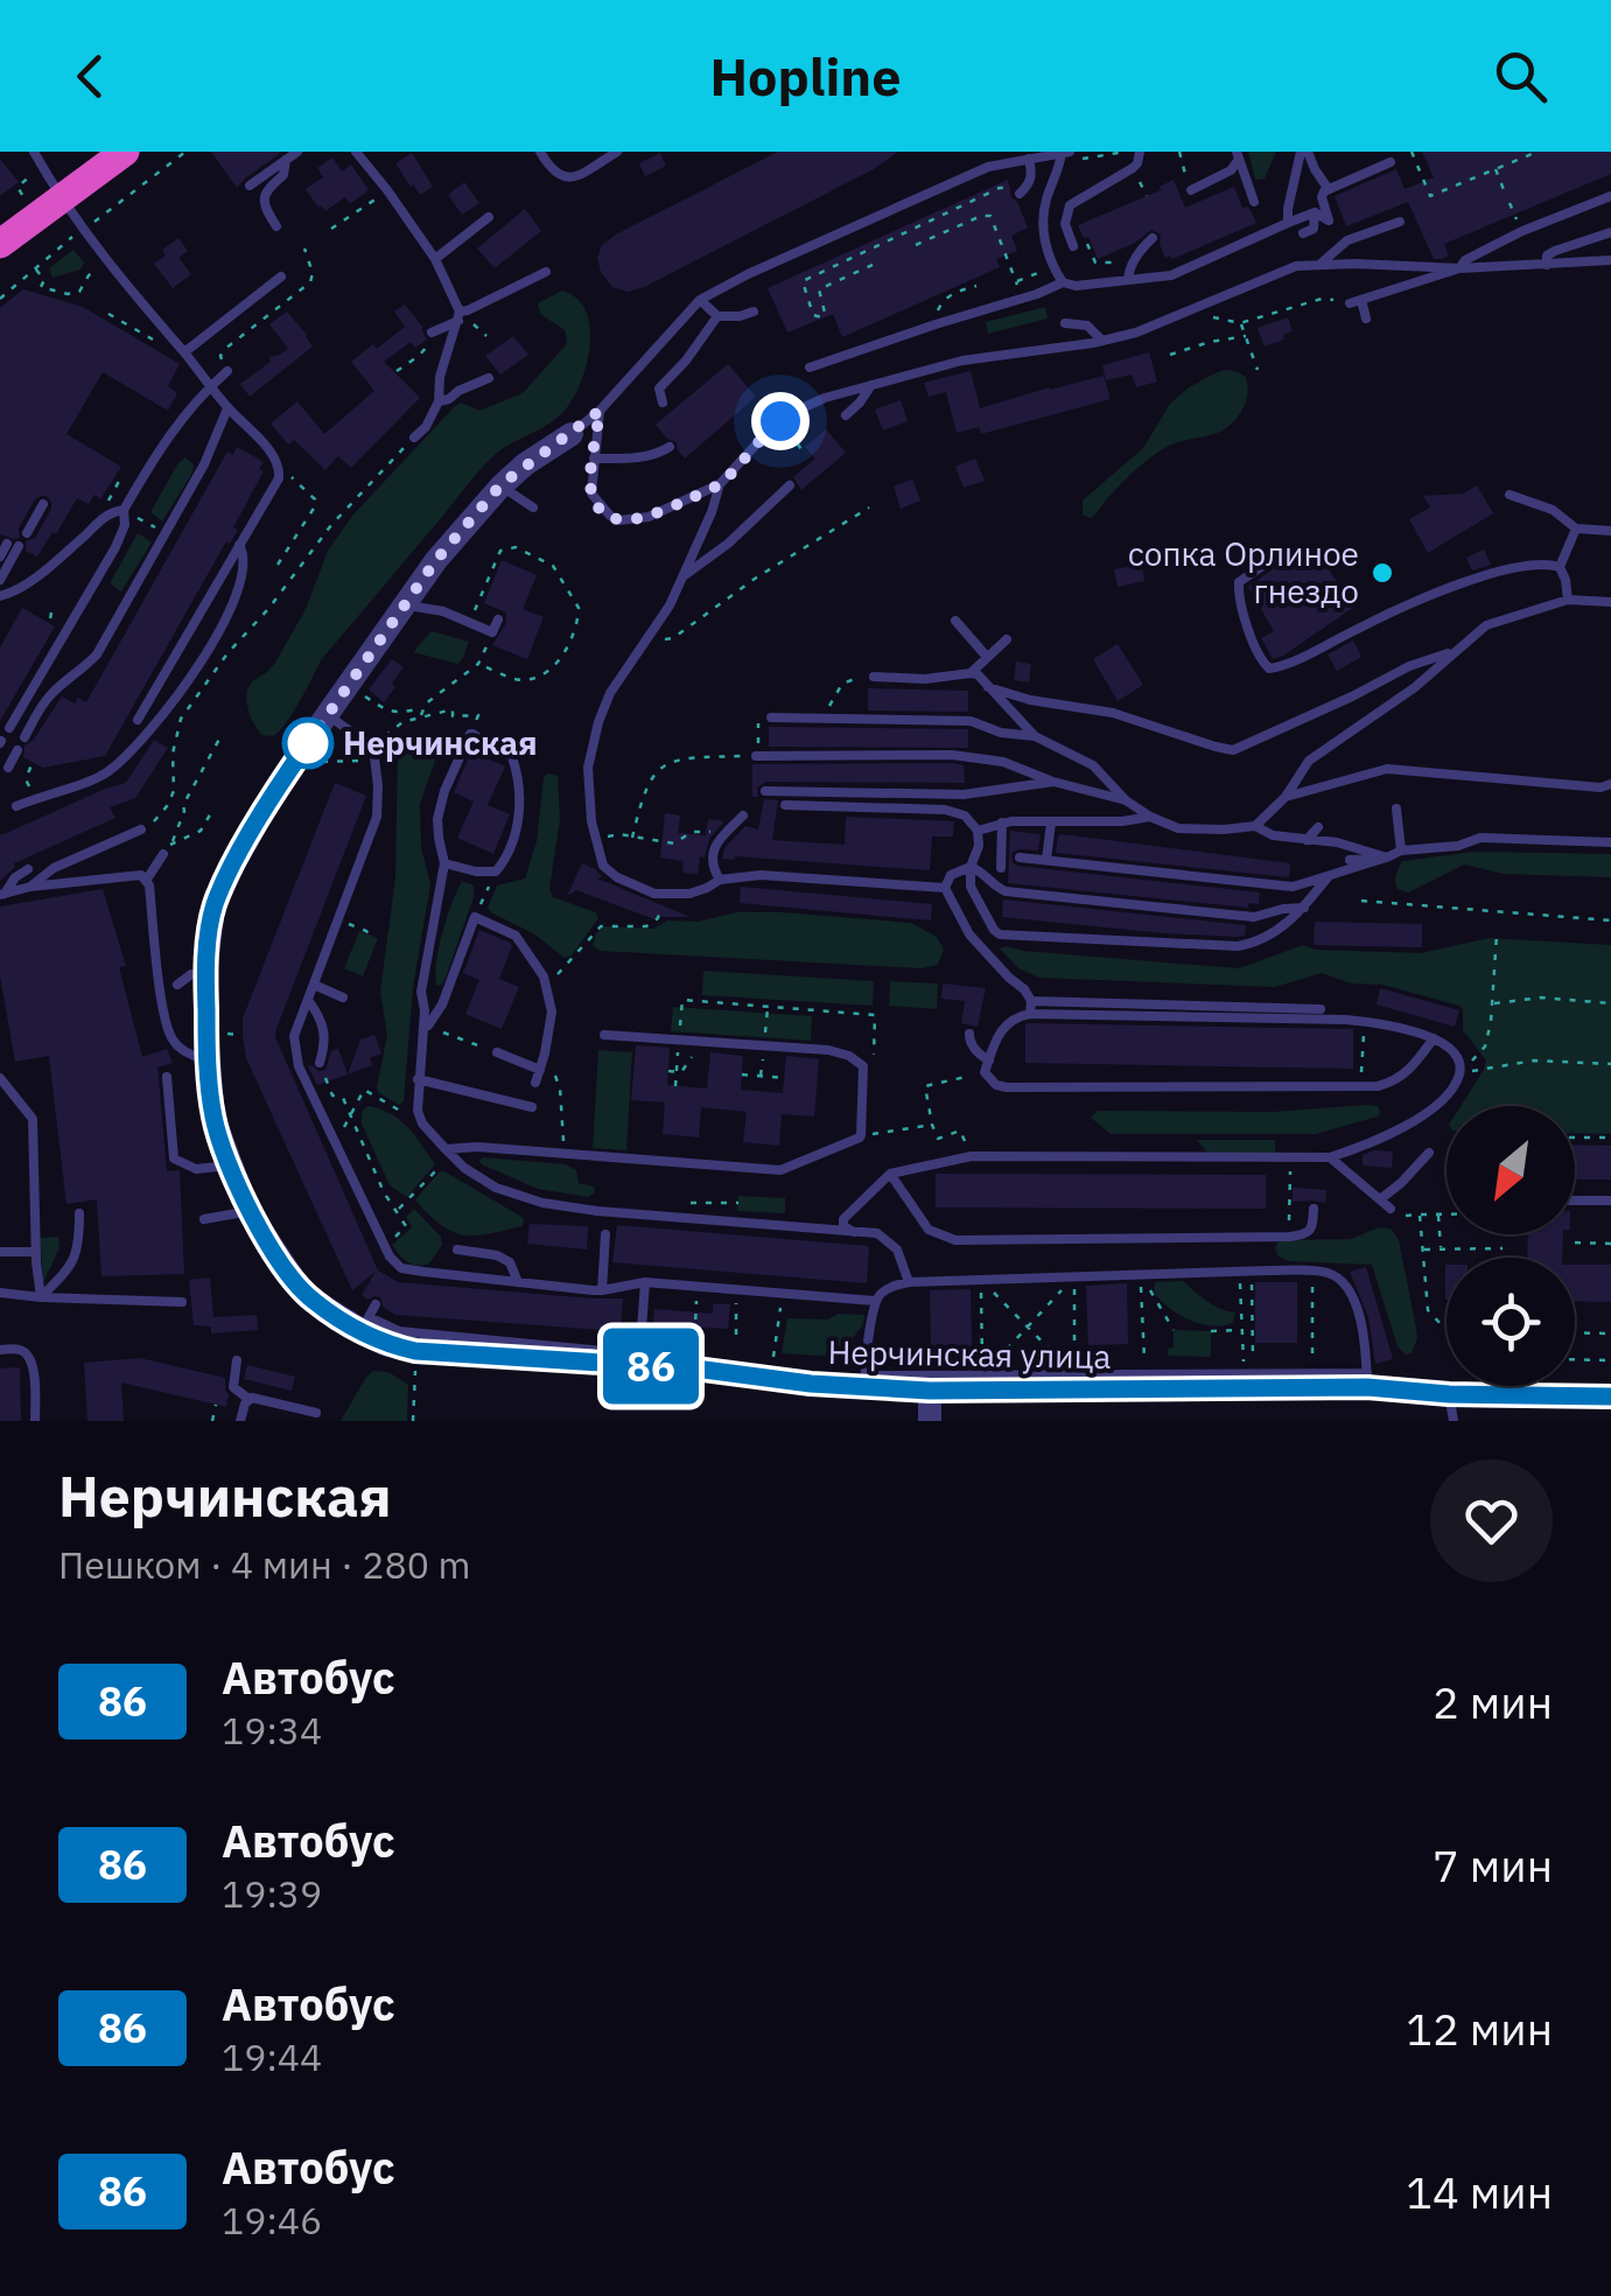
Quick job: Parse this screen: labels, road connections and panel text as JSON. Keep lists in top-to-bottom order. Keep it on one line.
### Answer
{"streets":{"street":["Нерчинская улица"]},"places":["сопка Орлиное гнездо","Нерчинская"],"lines":["bus line 86"],"north":"bottom left","page":{"header":"Hopline","on_map":"86","heading":["Нерчинская","Пешком · 4 мин · 280 m"],"list":[{"mark":"86","name":"Автобус","note":"19:34","value":"2 мин"},{"mark":"86","name":"Автобус","note":"19:39","value":"7 мин"},{"mark":"86","name":"Автобус","note":"19:44","value":"12 мин"},{"mark":"86","name":"Автобус","note":"19:46","value":"14 мин"}]}}
